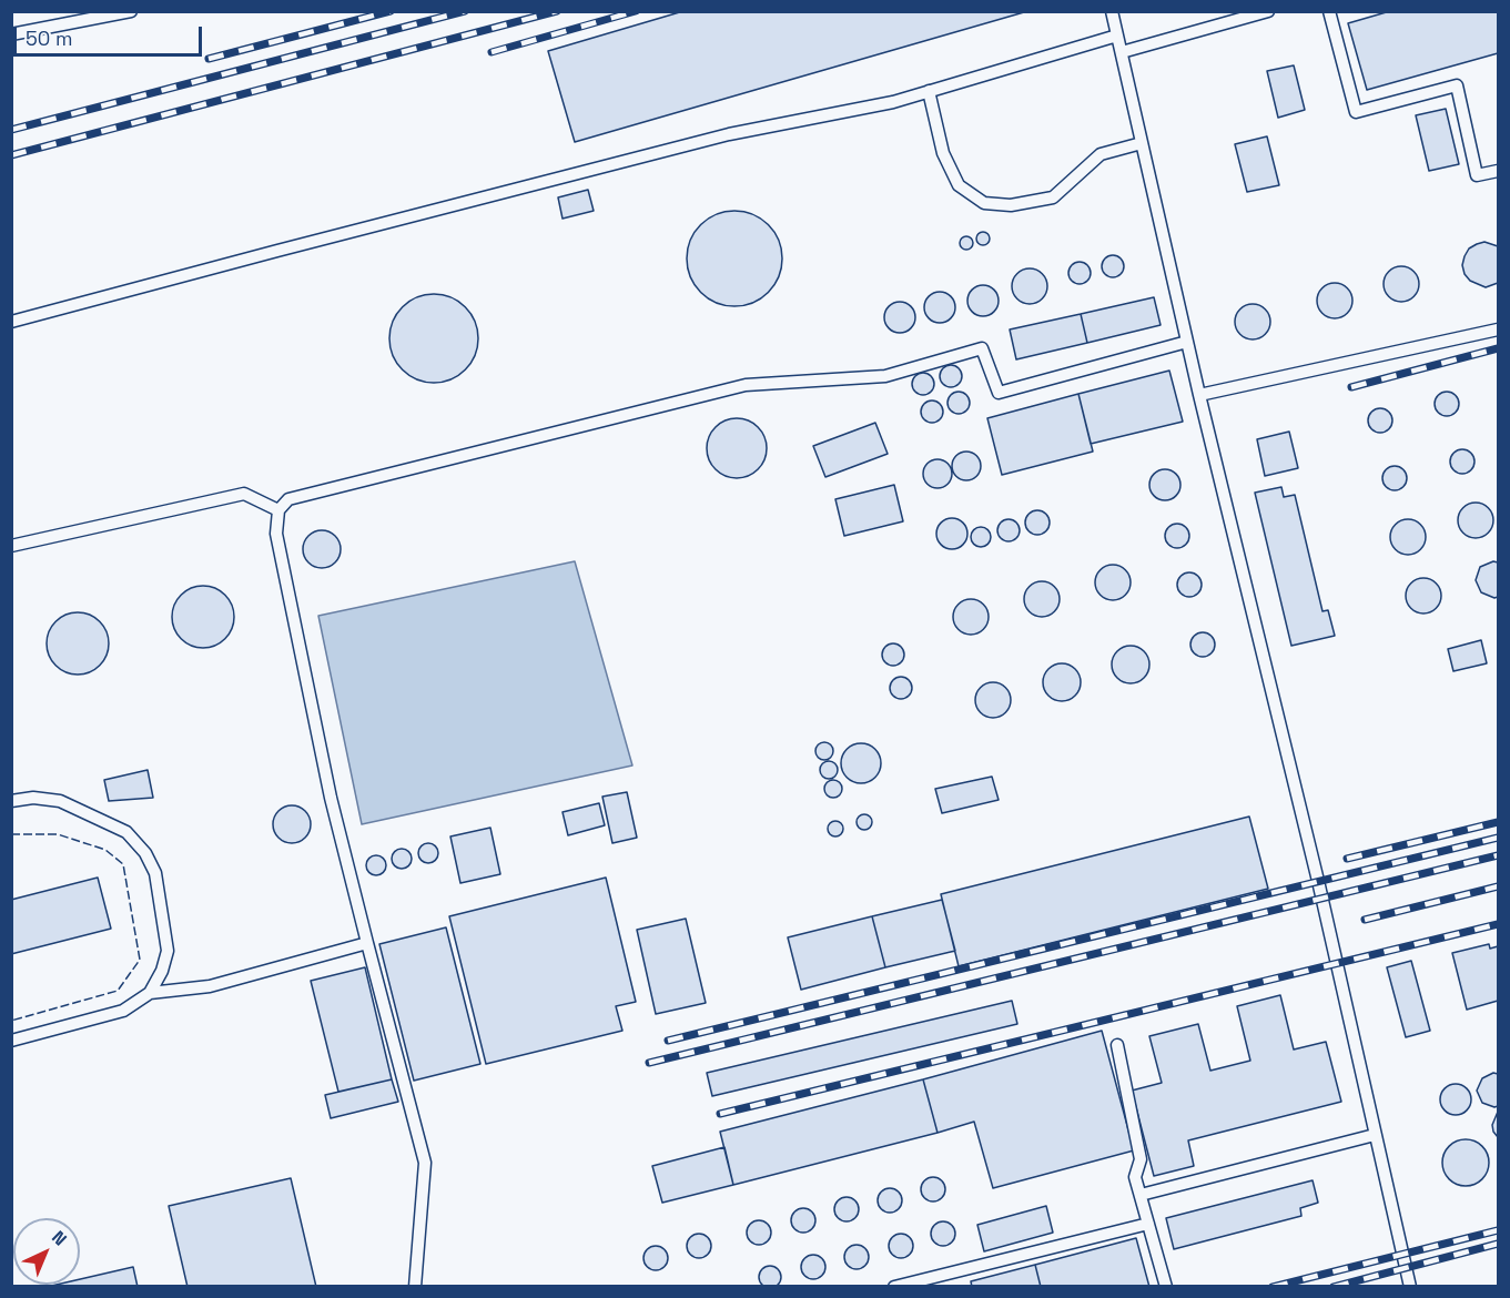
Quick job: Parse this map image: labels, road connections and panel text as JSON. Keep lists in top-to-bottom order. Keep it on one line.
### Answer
{"scale_bar":"50 m","north":"top right"}
